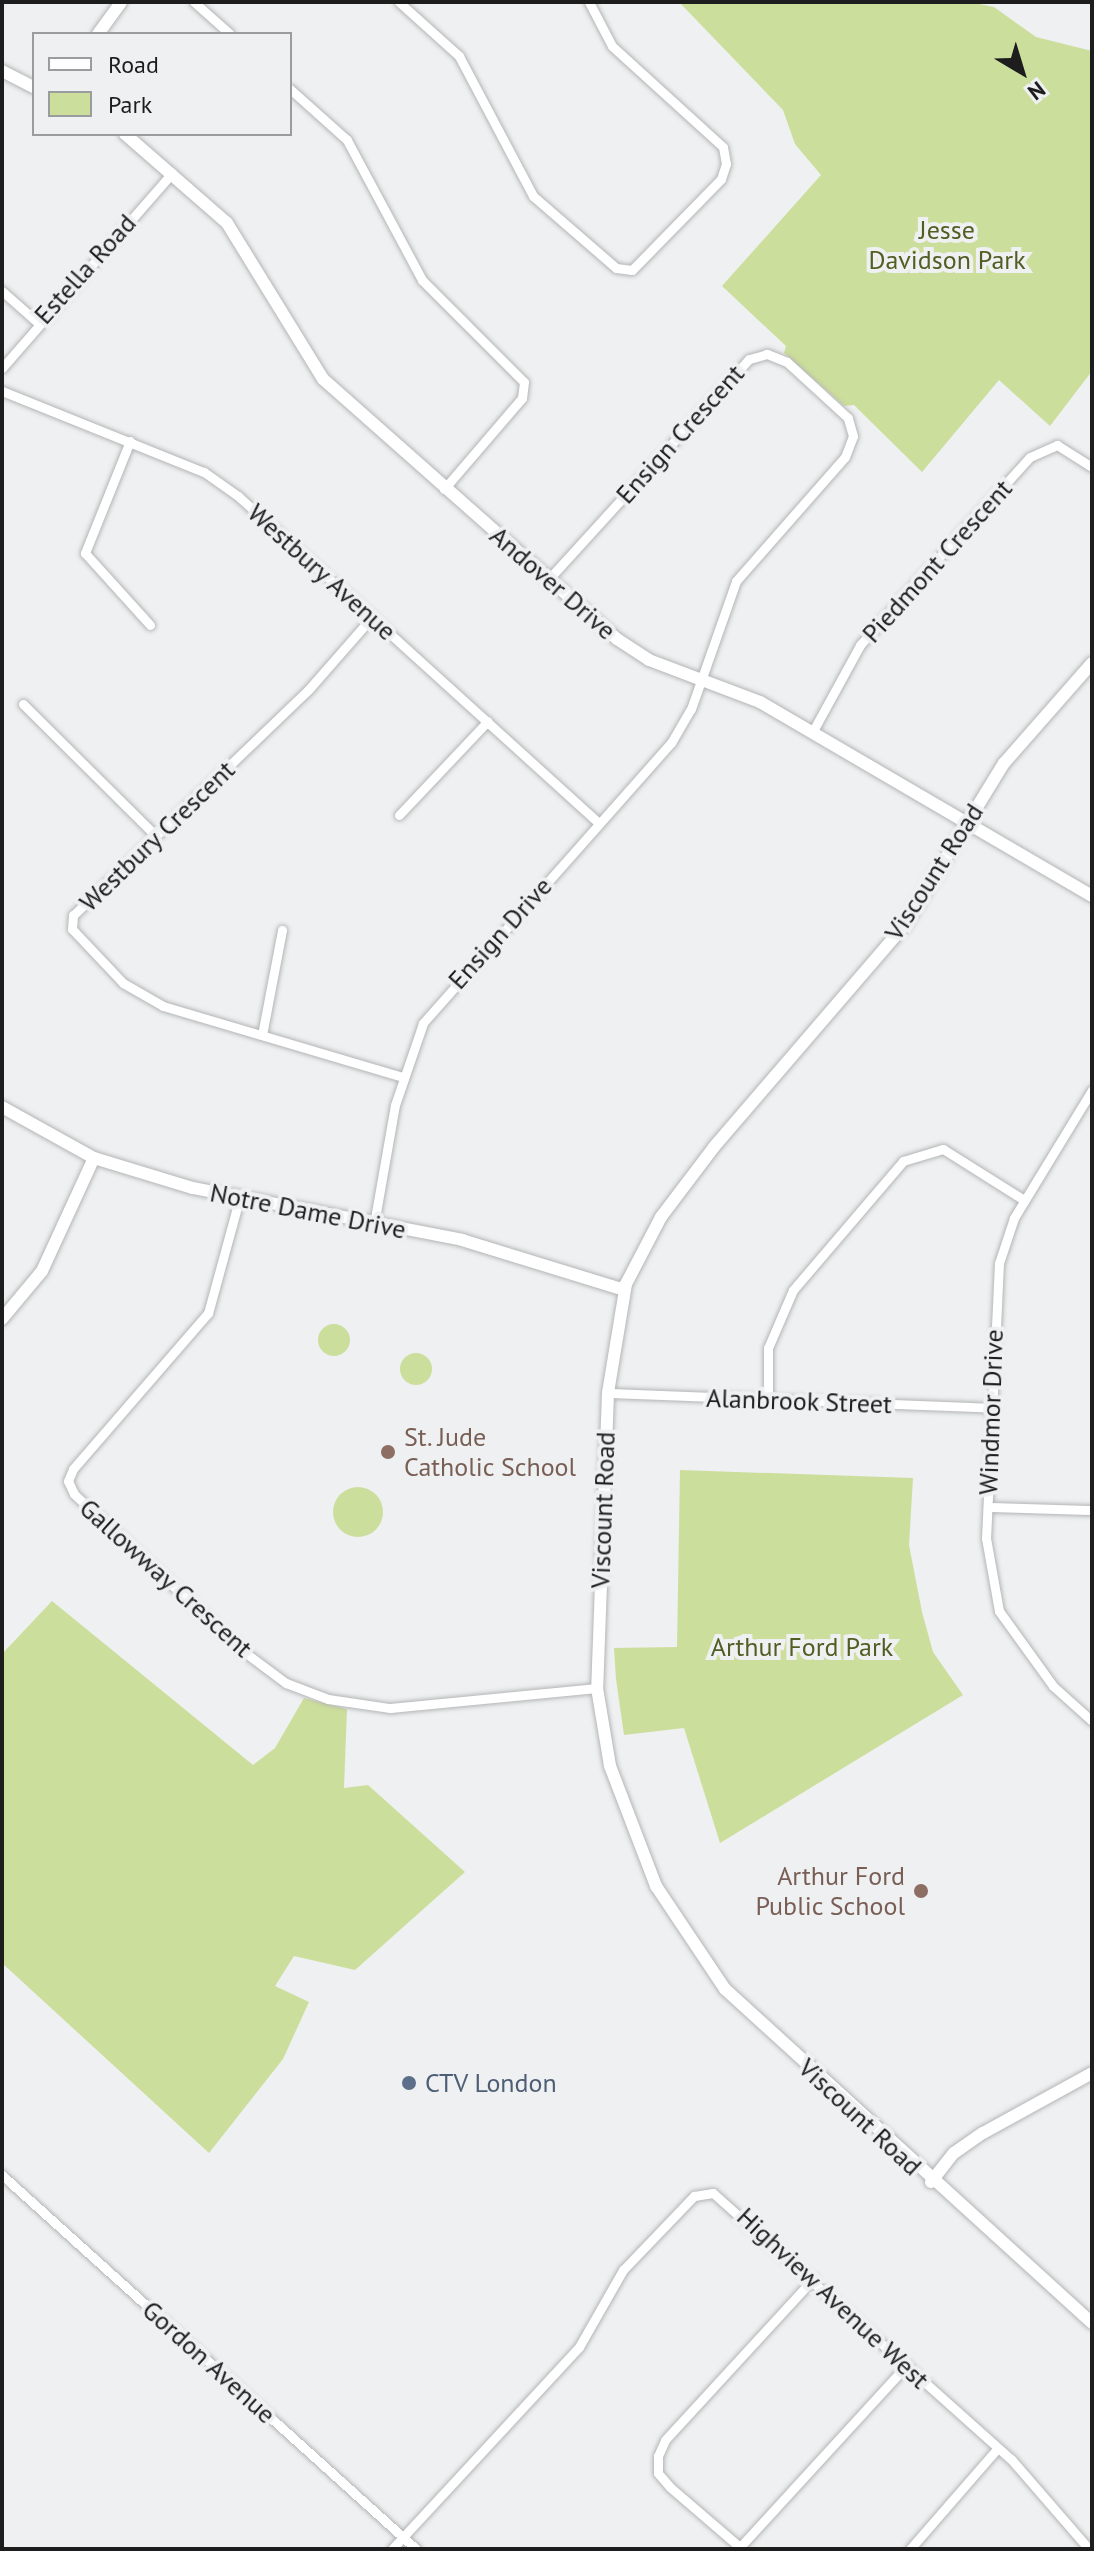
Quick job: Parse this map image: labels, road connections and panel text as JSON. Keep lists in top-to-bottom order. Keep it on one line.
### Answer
{"streets":{"street":["Estella Road","Ensign Crescent","Piedmont Crescent","Westbury Avenue","Andover Drive","Westbury Crescent","Viscount Road","Ensign Drive","Notre Dame Drive","Alanbrook Street","Windmor Drive","Gallowway Crescent","Highview Avenue West","Gordon Avenue"]},"crossings":[["Estella Road","Andover Drive"],["Ensign Crescent","Andover Drive"],["Ensign Crescent","Ensign Drive"],["Piedmont Crescent","Andover Drive"],["Westbury Avenue","Westbury Crescent"],["Westbury Avenue","Ensign Drive"],["Andover Drive","Viscount Road"],["Andover Drive","Ensign Drive"],["Westbury Crescent","Ensign Drive"],["Viscount Road","Notre Dame Drive"],["Viscount Road","Alanbrook Street"],["Viscount Road","Gallowway Crescent"],["Ensign Drive","Notre Dame Drive"],["Notre Dame Drive","Gallowway Crescent"],["Alanbrook Street","Windmor Drive"],["Highview Avenue West","Gordon Avenue"]],"parks":["Jesse Davidson Park","Arthur Ford Park"],"places":["St. Jude Catholic School","Arthur Ford Public School","CTV London"],"legend":["Road","Park"],"north":"bottom right"}
